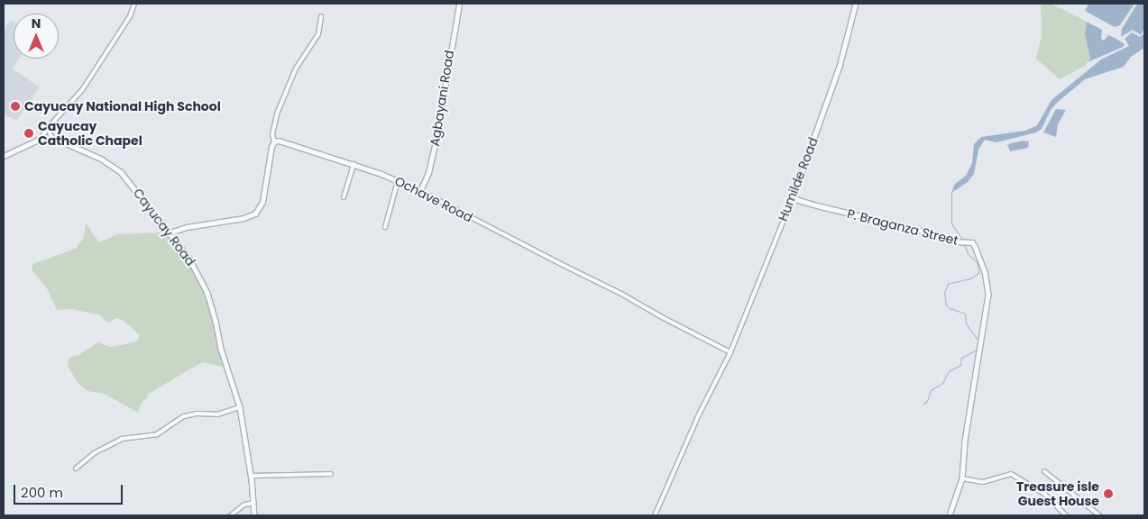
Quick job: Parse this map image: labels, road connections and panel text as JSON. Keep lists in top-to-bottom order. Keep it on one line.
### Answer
{"streets":{"street":["Agbayani Road","Humilde Road","Ochave Road","Cayucay Road","P. Braganza Street"]},"crossings":[["Agbayani Road","Ochave Road"],["Humilde Road","Ochave Road"],["Humilde Road","P. Braganza Street"]],"places":["Cayucay National High School","Cayucay Catholic Chapel","Treasure isle Guest House"],"scale_bar":"200 m","north":"top"}
